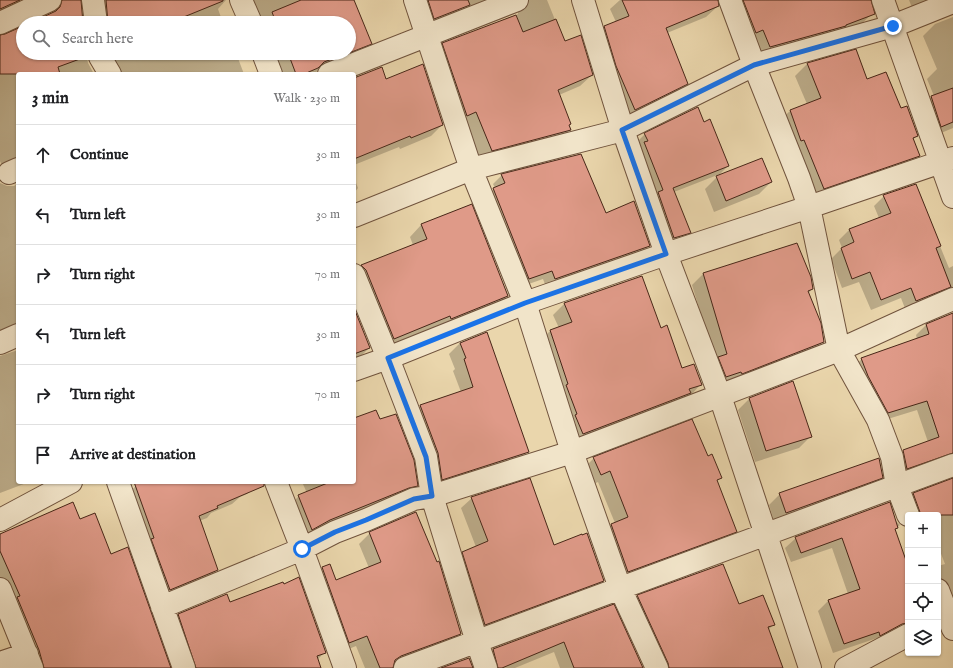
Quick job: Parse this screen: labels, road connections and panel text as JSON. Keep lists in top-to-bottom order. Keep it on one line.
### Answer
{"page":{"search":"Search here","heading":["3 min","Walk · 230 m"],"list":[["Continue","30 m"],["Turn left","30 m"],["Turn right","70 m"],["Turn left","30 m"],["Turn right","70 m"],"Arrive at destination"],"map_buttons":["+","−"]}}
